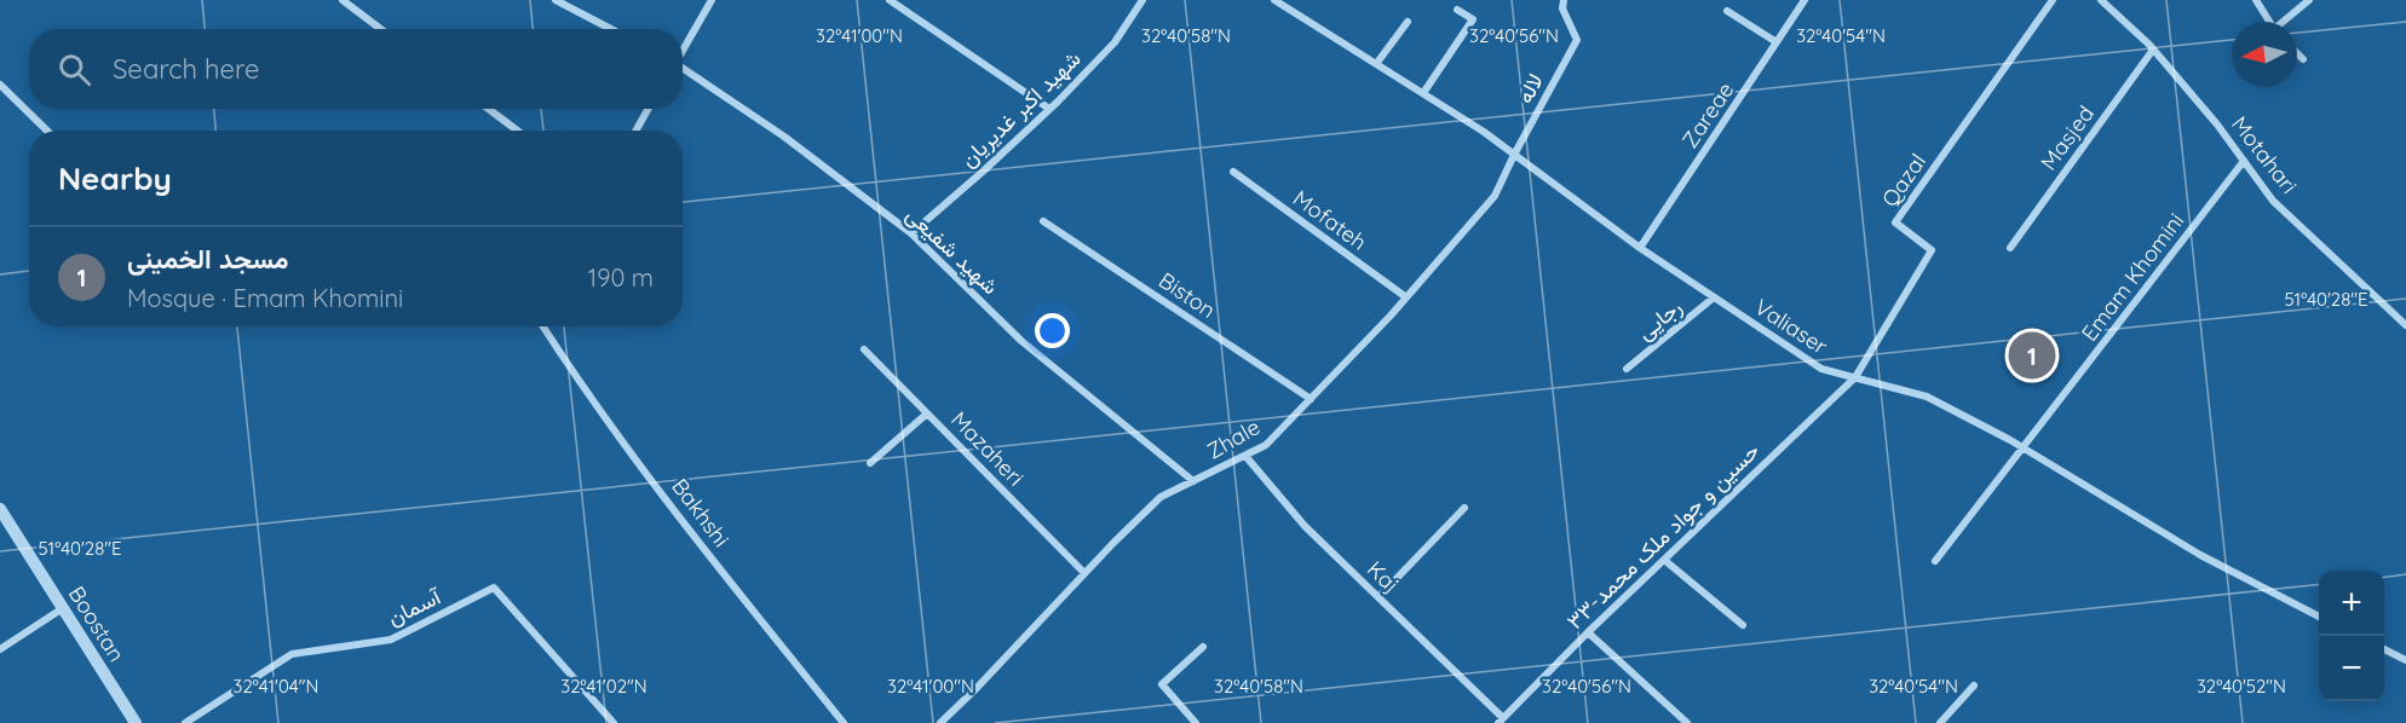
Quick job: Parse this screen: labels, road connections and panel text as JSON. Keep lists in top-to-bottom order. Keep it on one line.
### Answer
{"streets":{"street":["لاله","شهید اکبر غدیریان","Zareae","Masjed","Motahari","Qazal","Mofateh","شهید شفیعی","Emam Khomini","Biston","رجایی","Valiaser","Zhale","Mazaheri","Bakhshi","۳۳-حسین و جواد ملک محمد","Kaj","آسمان","Boostan"]},"crossings":[["لاله","Valiaser"],["لاله","Zhale"],["شهید اکبر غدیریان","شهید شفیعی"],["Zareae","Valiaser"],["Masjed","Motahari"],["Motahari","Emam Khomini"],["Qazal","Valiaser"],["Qazal","۳۳-حسین و جواد ملک محمد"],["Mofateh","Zhale"],["شهید شفیعی","Zhale"],["Emam Khomini","Valiaser"],["Biston","Zhale"],["رجایی","Valiaser"],["Valiaser","Zhale"],["Valiaser","۳۳-حسین و جواد ملک محمد"],["Zhale","Mazaheri"],["Zhale","Kaj"],["۳۳-حسین و جواد ملک محمد","Kaj"]],"north":"left","page":{"search":"Search here","heading":"Nearby","list":[{"mark":"1","name":"مسجد الخمینی","note":"Mosque · Emam Khomini","value":"190 m"}],"pins":"1","map_buttons":["+","−"]},"coordinates":["32°41'00\"N","32°40'58\"N","32°40'56\"N","32°40'54\"N","51°40'28\"E","32°41'04\"N","32°41'02\"N","32°40'52\"N"]}
